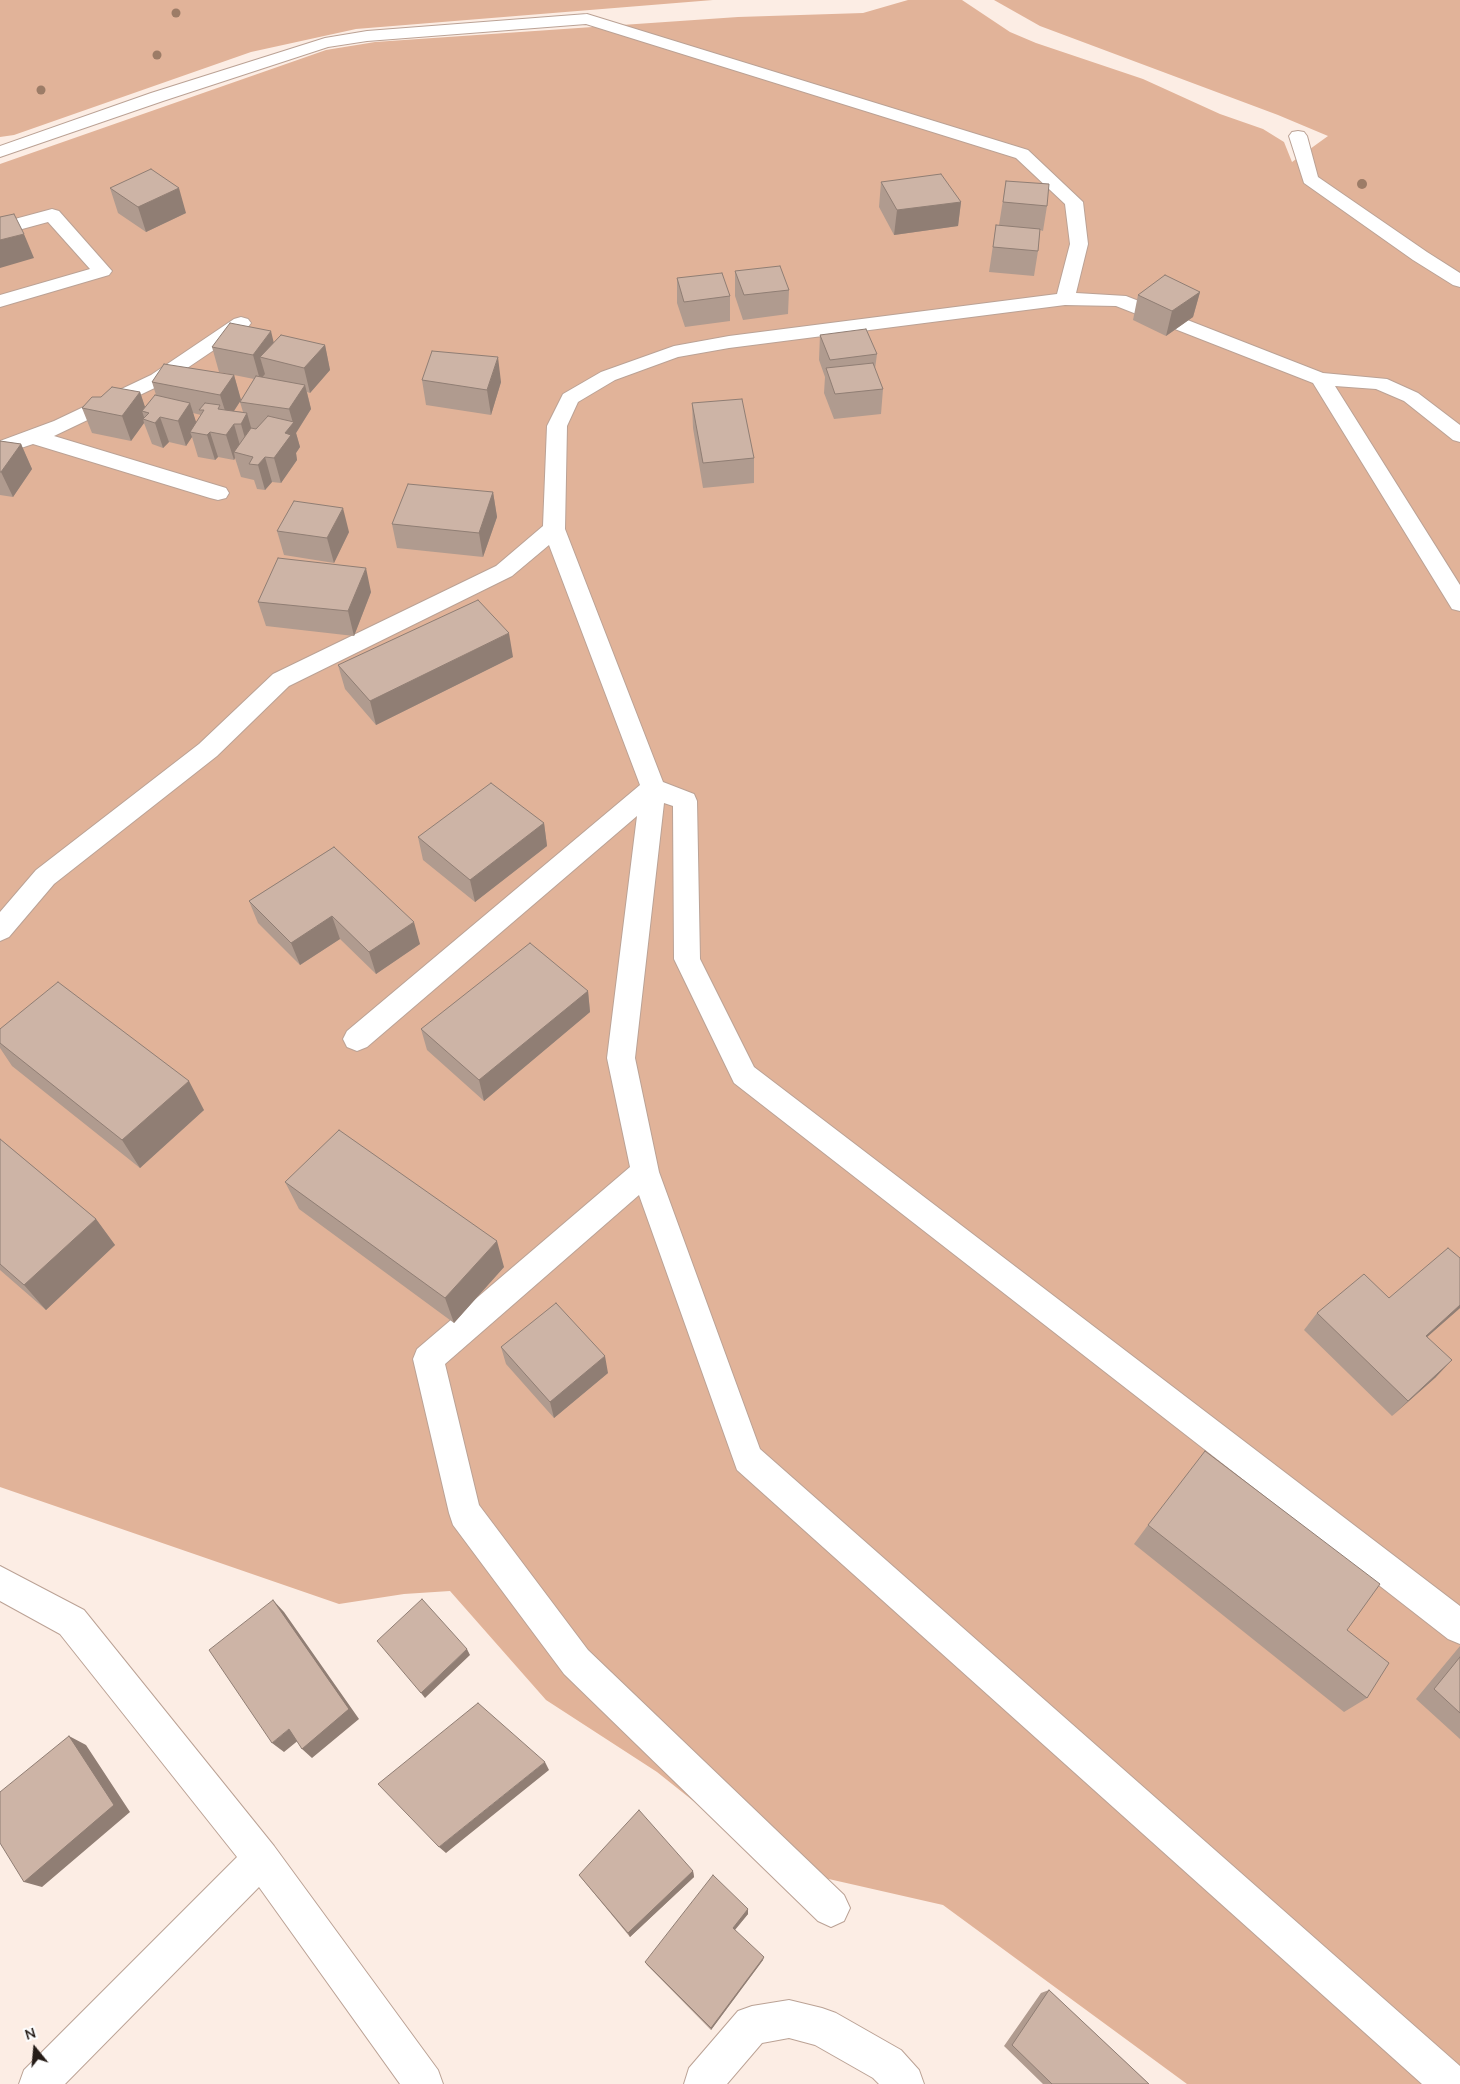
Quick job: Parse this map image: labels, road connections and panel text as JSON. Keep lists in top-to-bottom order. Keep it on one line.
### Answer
{"north":"top"}
